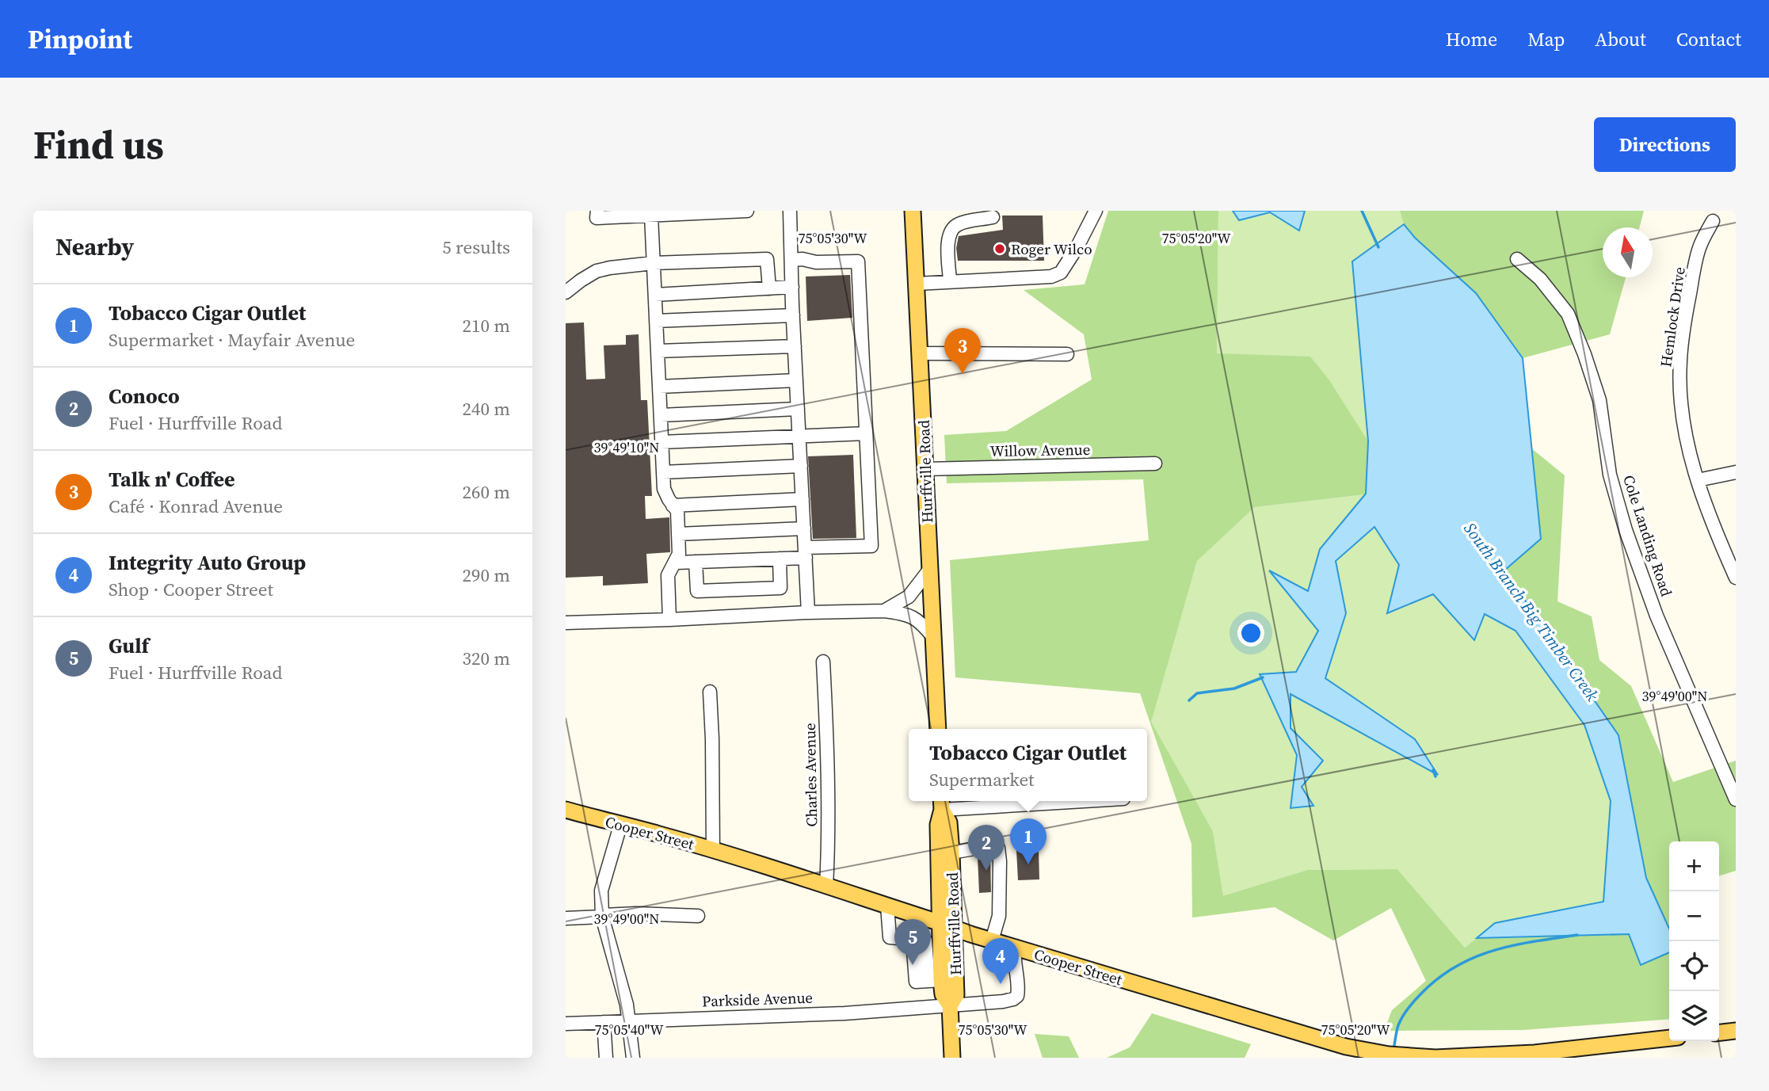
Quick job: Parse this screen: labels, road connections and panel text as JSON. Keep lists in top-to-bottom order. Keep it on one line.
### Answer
{"streets":{"main road":["Hurffville Road","Cooper Street"],"street":["Hemlock Drive","Willow Avenue","Cole Landing Road","Charles Avenue","Parkside Avenue"]},"crossings":[["Willow Avenue","Hurffville Road"],["Hurffville Road","Cooper Street"],["Hurffville Road","Parkside Avenue"],["Charles Avenue","Cooper Street"],["Cooper Street","Parkside Avenue"]],"water":["South Branch Big Timber Creek"],"places":["Roger Wilco"],"north":"top","page":{"header":"Pinpoint","nav":["Home","Map","About","Contact"],"buttons":"Directions","title":"Find us","heading":["Nearby","5 results"],"list":[{"mark":"1","name":"Tobacco Cigar Outlet","note":"Supermarket · Mayfair Avenue","value":"210 m"},{"mark":"2","name":"Conoco","note":"Fuel · Hurffville Road","value":"240 m"},{"mark":"3","name":"Talk n' Coffee","note":"Café · Konrad Avenue","value":"260 m"},{"mark":"4","name":"Integrity Auto Group","note":"Shop · Cooper Street","value":"290 m"},{"mark":"5","name":"Gulf","note":"Fuel · Hurffville Road","value":"320 m"}],"pins":["3","1","2","5","4"],"popup":["Tobacco Cigar Outlet","Supermarket"],"map_buttons":["+","−"]},"coordinates":["75°05'30\"W","75°05'20\"W","39°49'10\"N","39°49'00\"N","75°05'40\"W"]}
